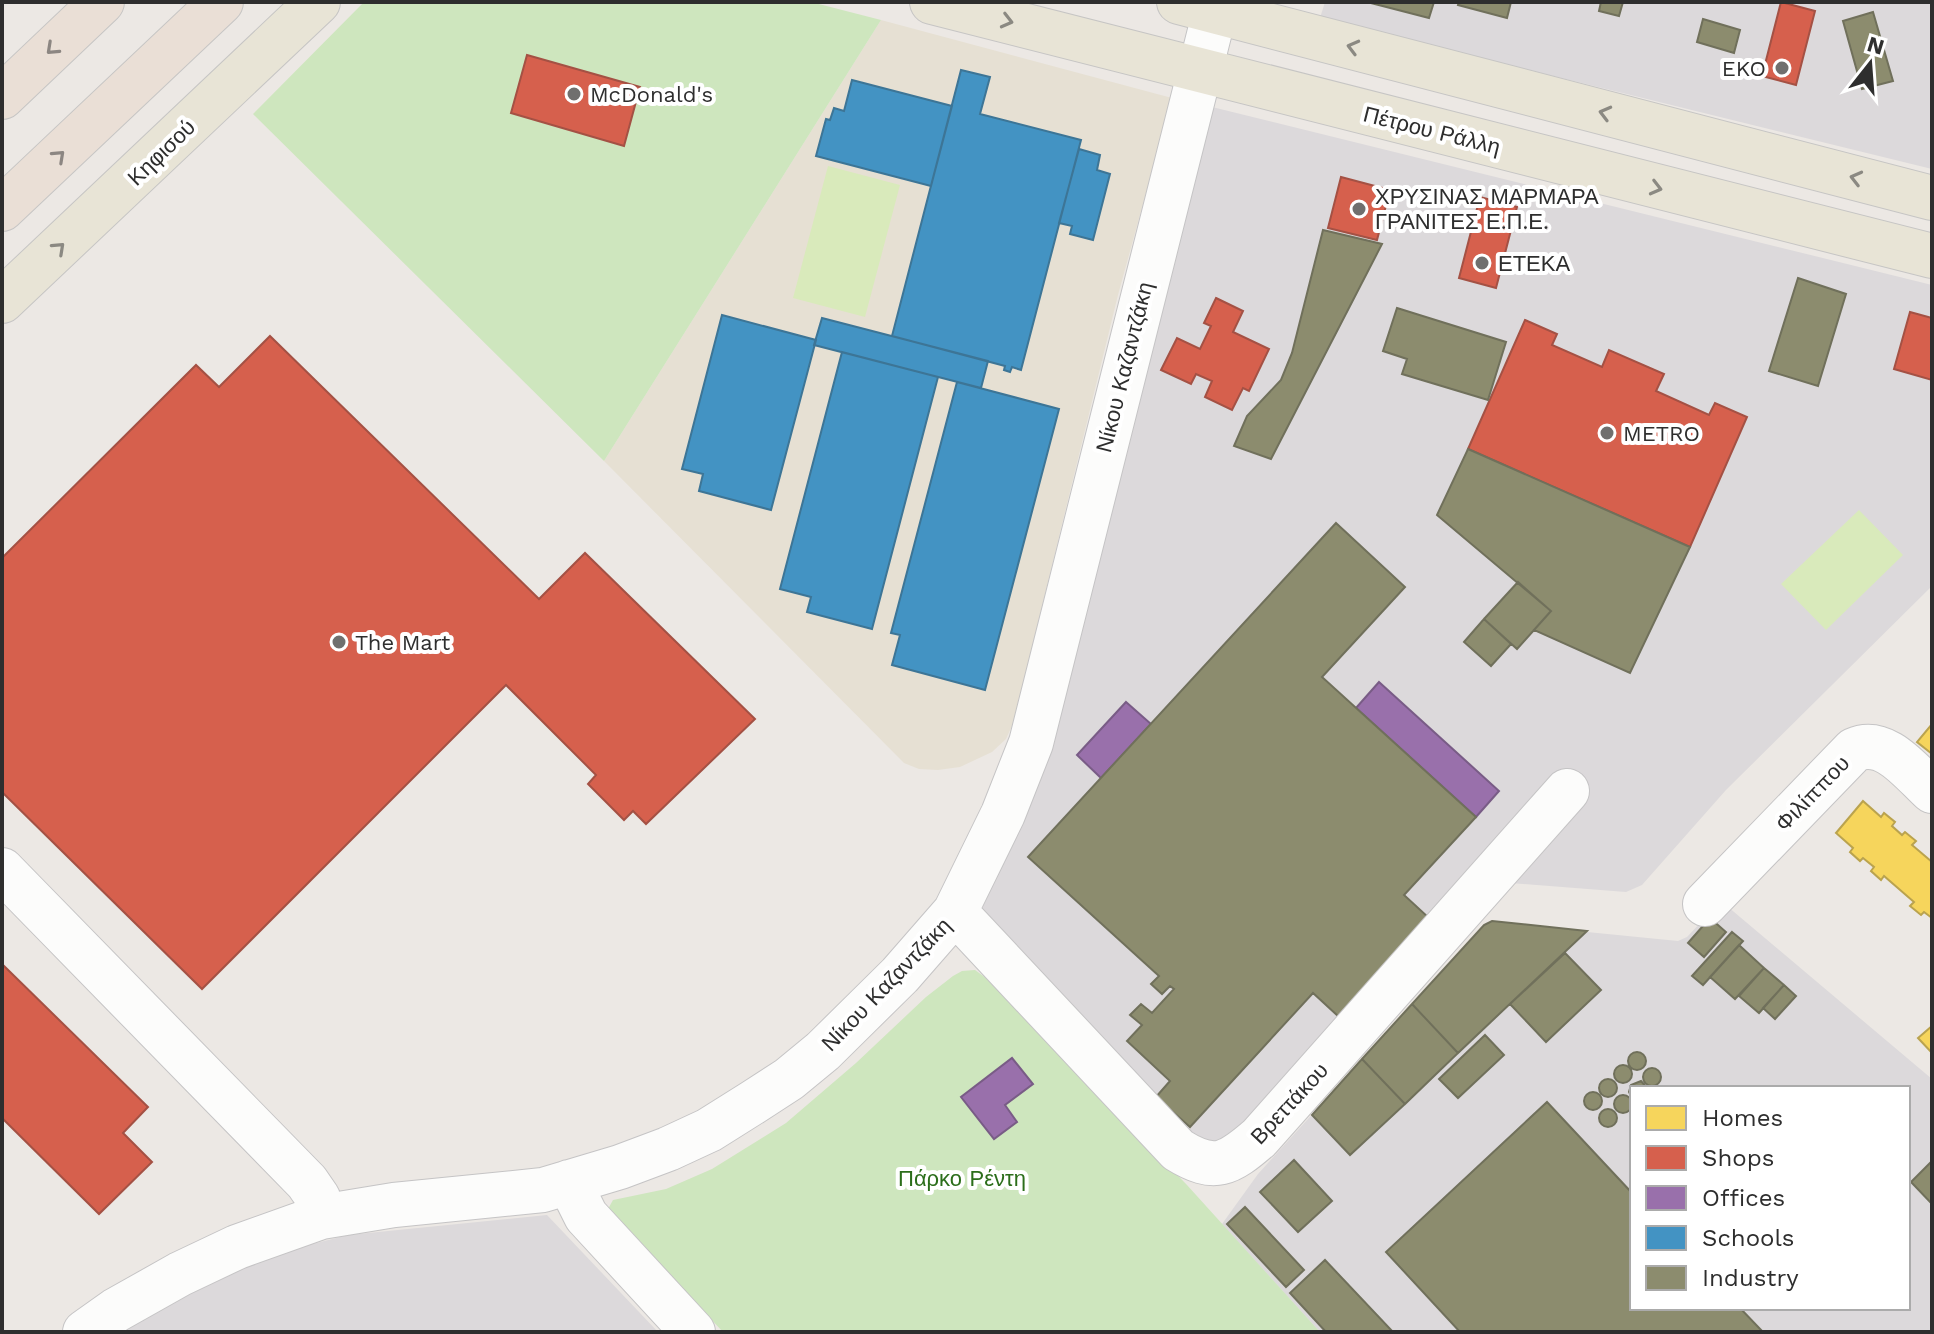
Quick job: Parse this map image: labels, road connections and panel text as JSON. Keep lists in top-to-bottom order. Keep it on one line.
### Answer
{"streets":{"main road":["Πέτρου Ράλλη","Κηφισού"],"street":["Νίκου Καζαντζάκη","Φιλίππου","Βρεττάκου"]},"crossings":[["Πέτρου Ράλλη","Νίκου Καζαντζάκη"],["Νίκου Καζαντζάκη","Βρεττάκου"]],"one_way":["Κηφισού"],"parks":["Πάρκο Ρέντη"],"places":["EKO","McDonald's","ΧΡΥΣΙΝΑΣ ΜΑΡΜΑΡΑ ΓΡΑΝΙΤΕΣ Ε.Π.Ε.","ΕΤΕΚΑ","METRO","The Mart"],"legend":["Homes","Shops","Offices","Schools","Industry"],"north":"top"}
